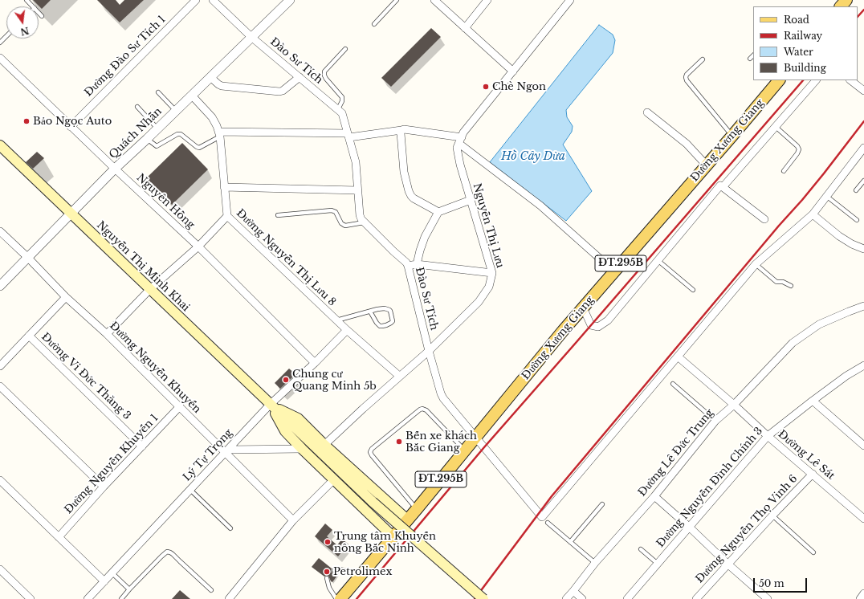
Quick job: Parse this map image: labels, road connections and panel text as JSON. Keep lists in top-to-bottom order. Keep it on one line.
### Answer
{"streets":{"main road":["Đường Xương Giang","ĐT.295B","Nguyễn Thị Minh Khai"],"street":["Đường Đào Sư Tích 1","Đào Sư Tích","Quách Nhẫn","Nguyên Hồng","Nguyễn Thị Lưu","Đường Nguyễn Thị Lưu 8","Đường Nguyễn Khuyến","Đường Vi Đức Thăng 3","Đường Lê Đức Trung","Lý Tự Trọng","Đường Lê Sát","Đường Nguyễn Khuyến 1","Đường Nguyễn Đình Chính 3","Đường Nguyễn Thọ Vinh 6"]},"crossings":[["Đường Đào Sư Tích 1","Nguyên Hồng"],["Đào Sư Tích","Quách Nhẫn"],["Đào Sư Tích","Đường Xương Giang"],["Đào Sư Tích","Nguyễn Thị Lưu"],["Đào Sư Tích","Đường Lê Sát"],["Quách Nhẫn","Nguyên Hồng"],["Quách Nhẫn","Đường Nguyễn Thị Lưu 8"],["Quách Nhẫn","Nguyễn Thị Minh Khai"],["Quách Nhẫn","Đường Nguyễn Khuyến"],["Nguyên Hồng","Lý Tự Trọng"],["Nguyễn Thị Lưu","Đường Nguyễn Thị Lưu 8"],["Đường Nguyễn Thị Lưu 8","Lý Tự Trọng"],["Nguyễn Thị Minh Khai","Lý Tự Trọng"],["Đường Nguyễn Khuyến","Lý Tự Trọng"],["Đường Nguyễn Khuyến","Đường Nguyễn Khuyến 1"],["Đường Vi Đức Thăng 3","Đường Nguyễn Khuyến 1"],["Đường Lê Đức Trung","Đường Lê Sát"],["Đường Lê Sát","Đường Nguyễn Đình Chính 3"],["Đường Lê Sát","Đường Nguyễn Thọ Vinh 6"]],"water":["Hồ Cây Dừa"],"places":["Chè Ngon","Bảo Ngọc Auto","Chung cư Quang Minh 5b","Bến xe khách Bắc Giang","Trung tâm Khuyến nông Bắc Ninh","Petrolimex"],"legend":["Road","Railway","Water","Building"],"scale_bar":"50 m","north":"bottom"}
